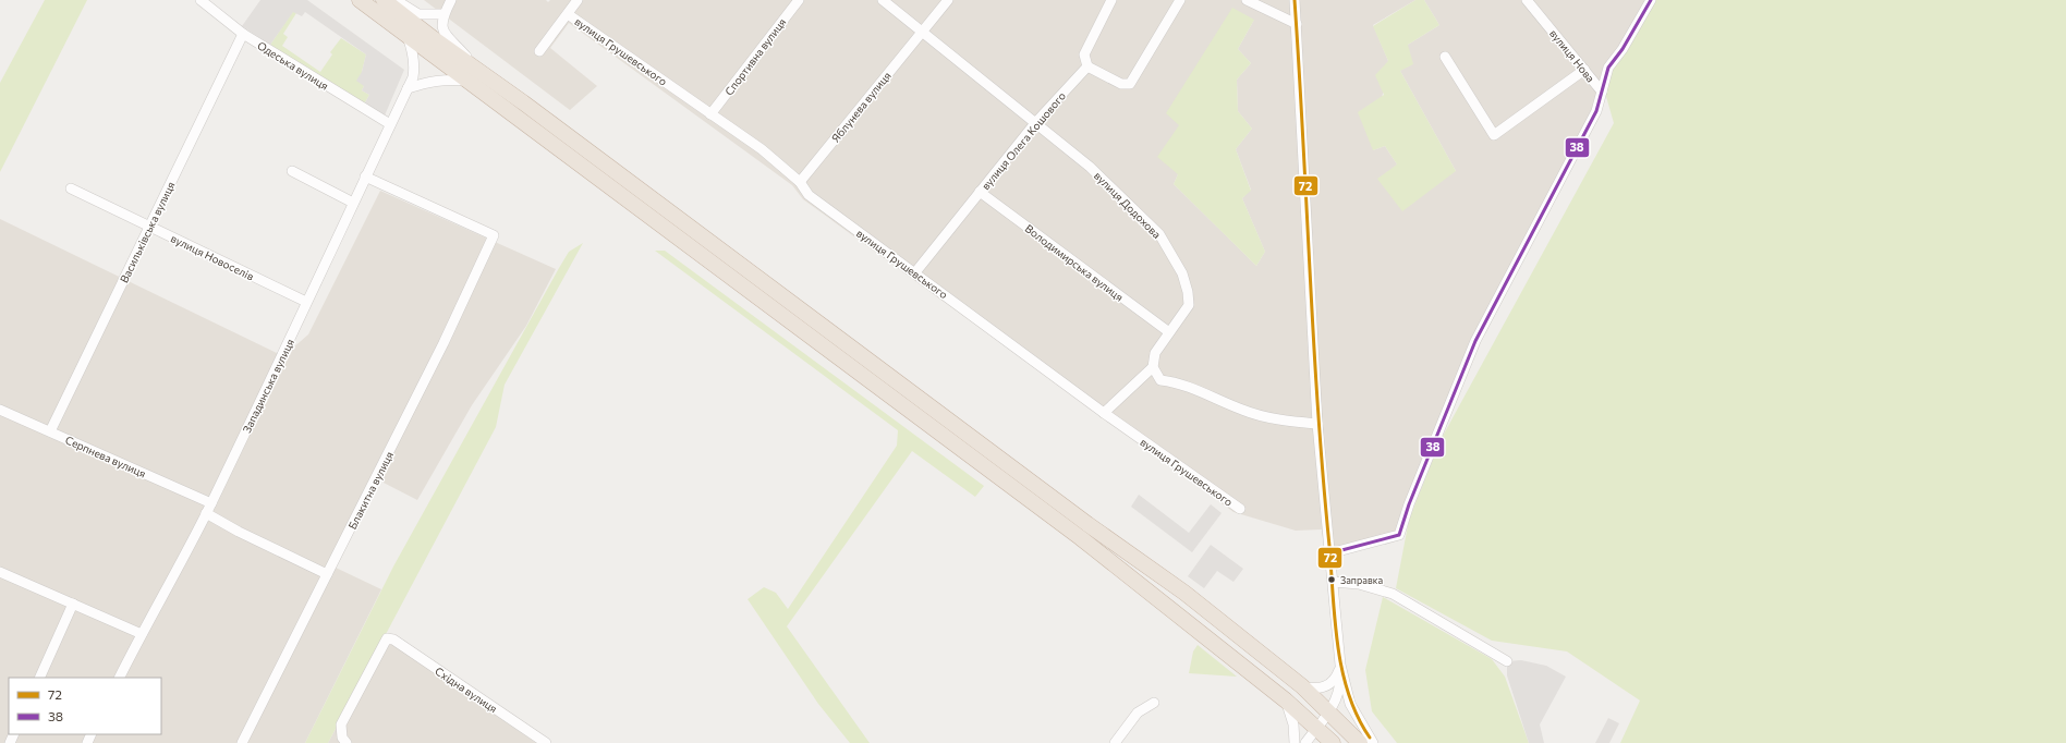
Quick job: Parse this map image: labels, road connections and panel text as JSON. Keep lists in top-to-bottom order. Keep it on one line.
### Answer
{"streets":{"street":["вулиця Грушевського","вулиця Нова","Спортивна вулиця","Одеська вулиця","Яблунева вулиця","вулиця Олега Кошового","вулиця Додохова","Васильківська вулиця","вулиця Новоселів","Володимирська вулиця","Западинська вулиця","Серпнева вулиця","Блакитна вулиця","Східна вулиця"]},"crossings":[["вулиця Грушевського","Спортивна вулиця"],["вулиця Грушевського","Яблунева вулиця"],["вулиця Грушевського","вулиця Олега Кошового"],["Одеська вулиця","Васильківська вулиця"],["Одеська вулиця","Западинська вулиця"],["Яблунева вулиця","вулиця Додохова"],["вулиця Олега Кошового","вулиця Додохова"],["вулиця Олега Кошового","Володимирська вулиця"],["вулиця Додохова","Володимирська вулиця"],["Васильківська вулиця","вулиця Новоселів"],["Васильківська вулиця","Серпнева вулиця"],["вулиця Новоселів","Западинська вулиця"],["Западинська вулиця","Серпнева вулиця"],["Западинська вулиця","Блакитна вулиця"]],"places":["Заправка"],"lines":["transit line 72","transit line 38"],"legend":["72","38"]}
